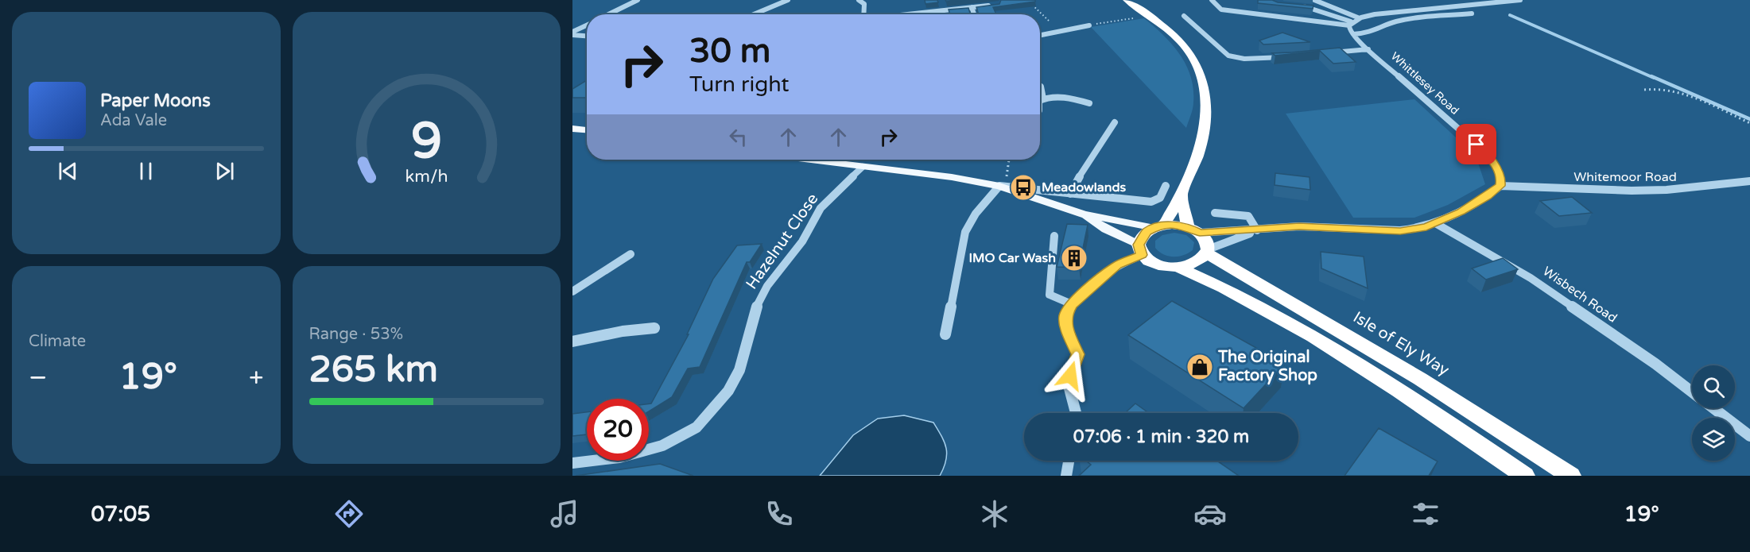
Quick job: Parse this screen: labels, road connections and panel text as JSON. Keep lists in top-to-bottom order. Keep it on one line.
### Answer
{"streets":{"highway":["Isle of Ely Way"],"street":["Whittlesey Road","Whitemoor Road","Hazelnut Close","Wisbech Road"]},"crossings":[["Whittlesey Road","Whitemoor Road"]],"places":{"bus stop":["Meadowlands"],"building":["IMO Car Wash"],"shop":["The Original Factory Shop"]},"page":{"turn":["30 m","Turn right"],"song":["Paper Moons","Ada Vale"],"tile":["Climate",["Range · 53%","265 km"]],"heat":["−","19°","+"],"limit":"20","trip":"07:06 · 1 min · 320 m","tabs":["07:05","19°"],"gauge":["9","km/h"]}}
